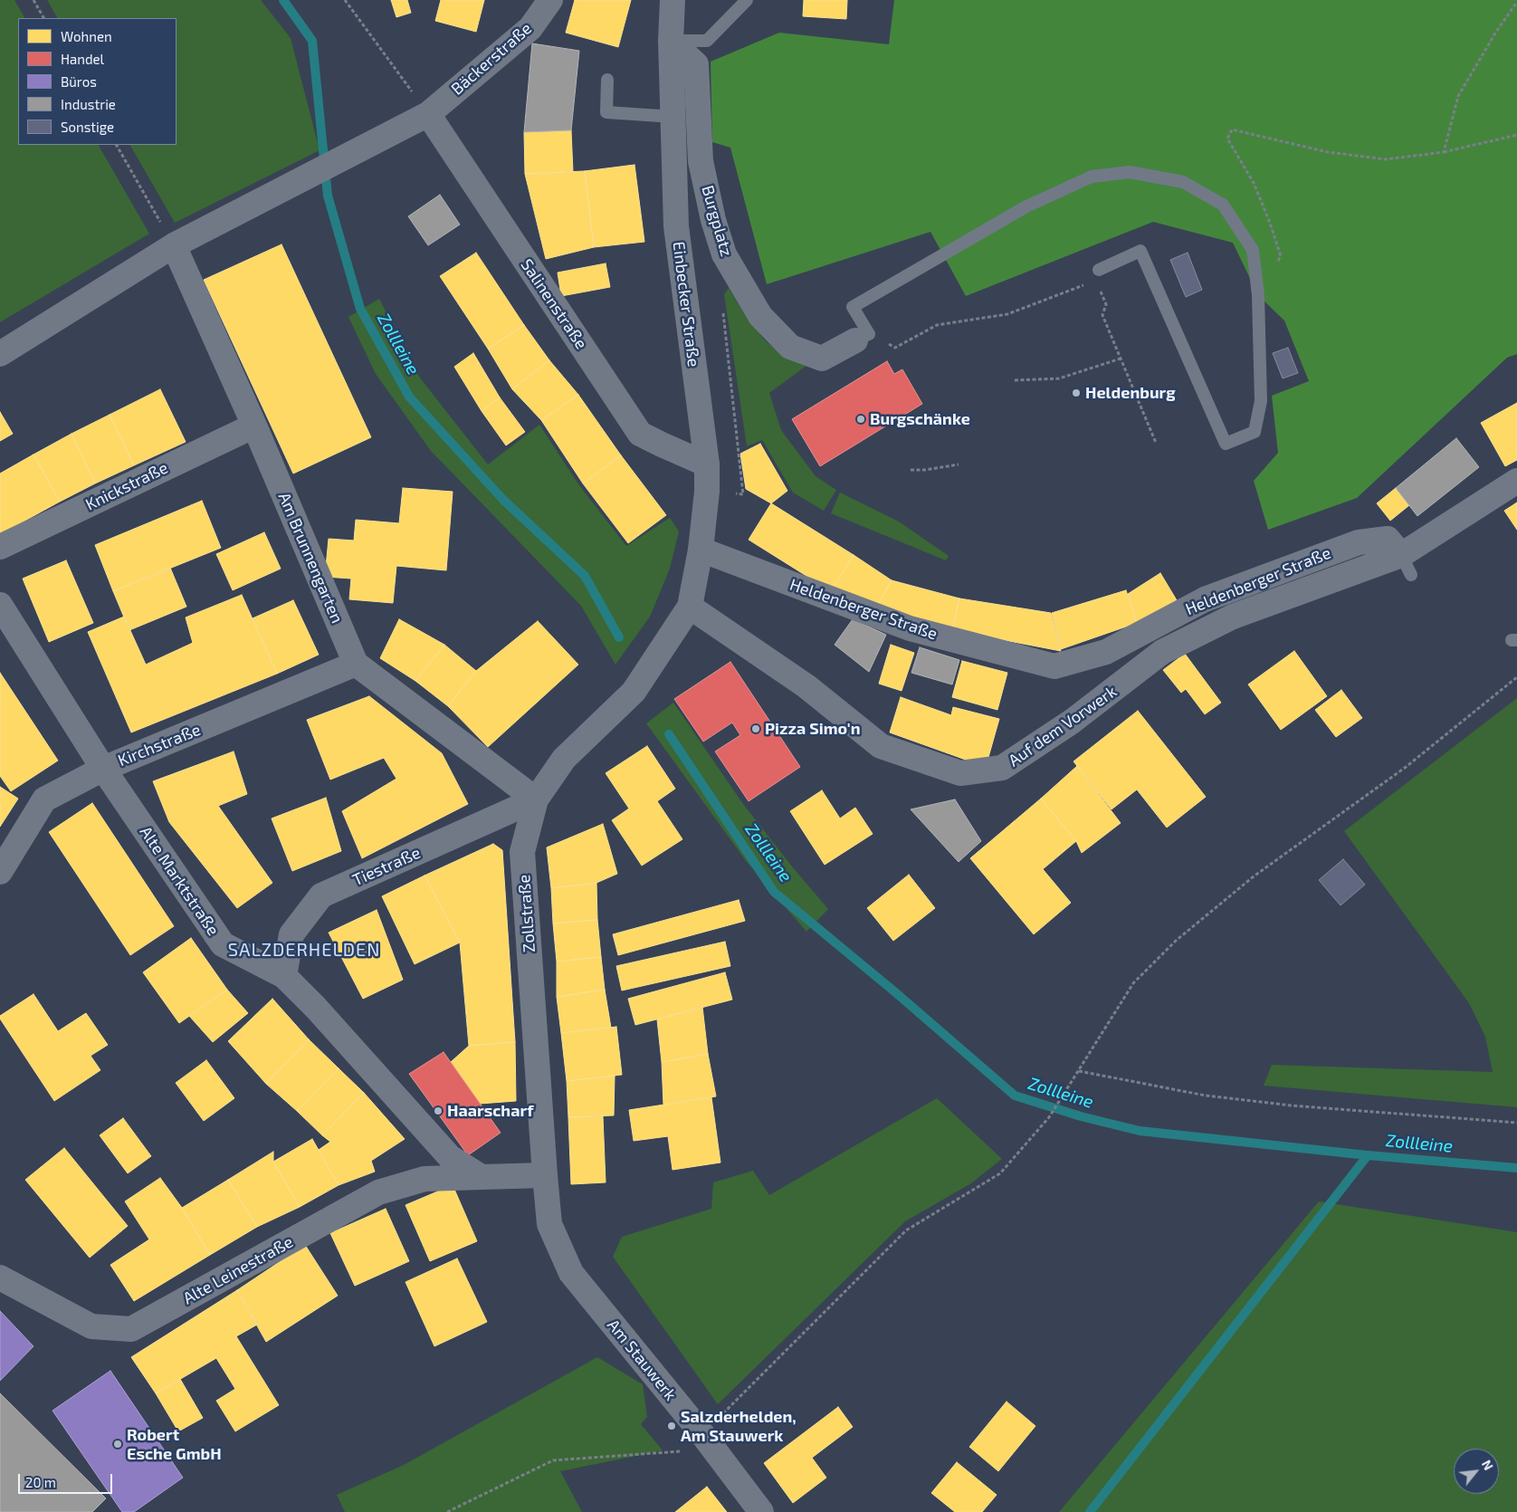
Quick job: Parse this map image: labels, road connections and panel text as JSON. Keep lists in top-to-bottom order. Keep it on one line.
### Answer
{"streets":{"street":["Bäckerstraße","Burgplatz","Salinenstraße","Einbecker Straße","Knickstraße","Am Brunnengarten","Heldenberger Straße","Auf dem Vorwerk","Kirchstraße","Tiestraße","Alte Marktstraße","Zollstraße","Alte Leinestraße","Am Stauwerk"]},"crossings":[["Bäckerstraße","Salinenstraße"],["Bäckerstraße","Am Brunnengarten"],["Burgplatz","Einbecker Straße"],["Salinenstraße","Einbecker Straße"],["Einbecker Straße","Heldenberger Straße"],["Einbecker Straße","Auf dem Vorwerk"],["Einbecker Straße","Zollstraße"],["Knickstraße","Am Brunnengarten"],["Am Brunnengarten","Kirchstraße"],["Heldenberger Straße","Auf dem Vorwerk"],["Auf dem Vorwerk","Zollstraße"],["Kirchstraße","Alte Marktstraße"],["Tiestraße","Alte Marktstraße"],["Tiestraße","Zollstraße"],["Alte Marktstraße","Alte Leinestraße"],["Zollstraße","Am Stauwerk"]],"districts":["SALZDERHELDEN"],"water":["Zollleine"],"places":["Heldenburg","Burgschänke","Pizza Simo'n","Haarscharf","Salzderhelden, Am Stauwerk","Robert Esche GmbH"],"legend":["Wohnen","Handel","Büros","Industrie","Sonstige"],"scale_bar":"20 m","north":"top right"}
